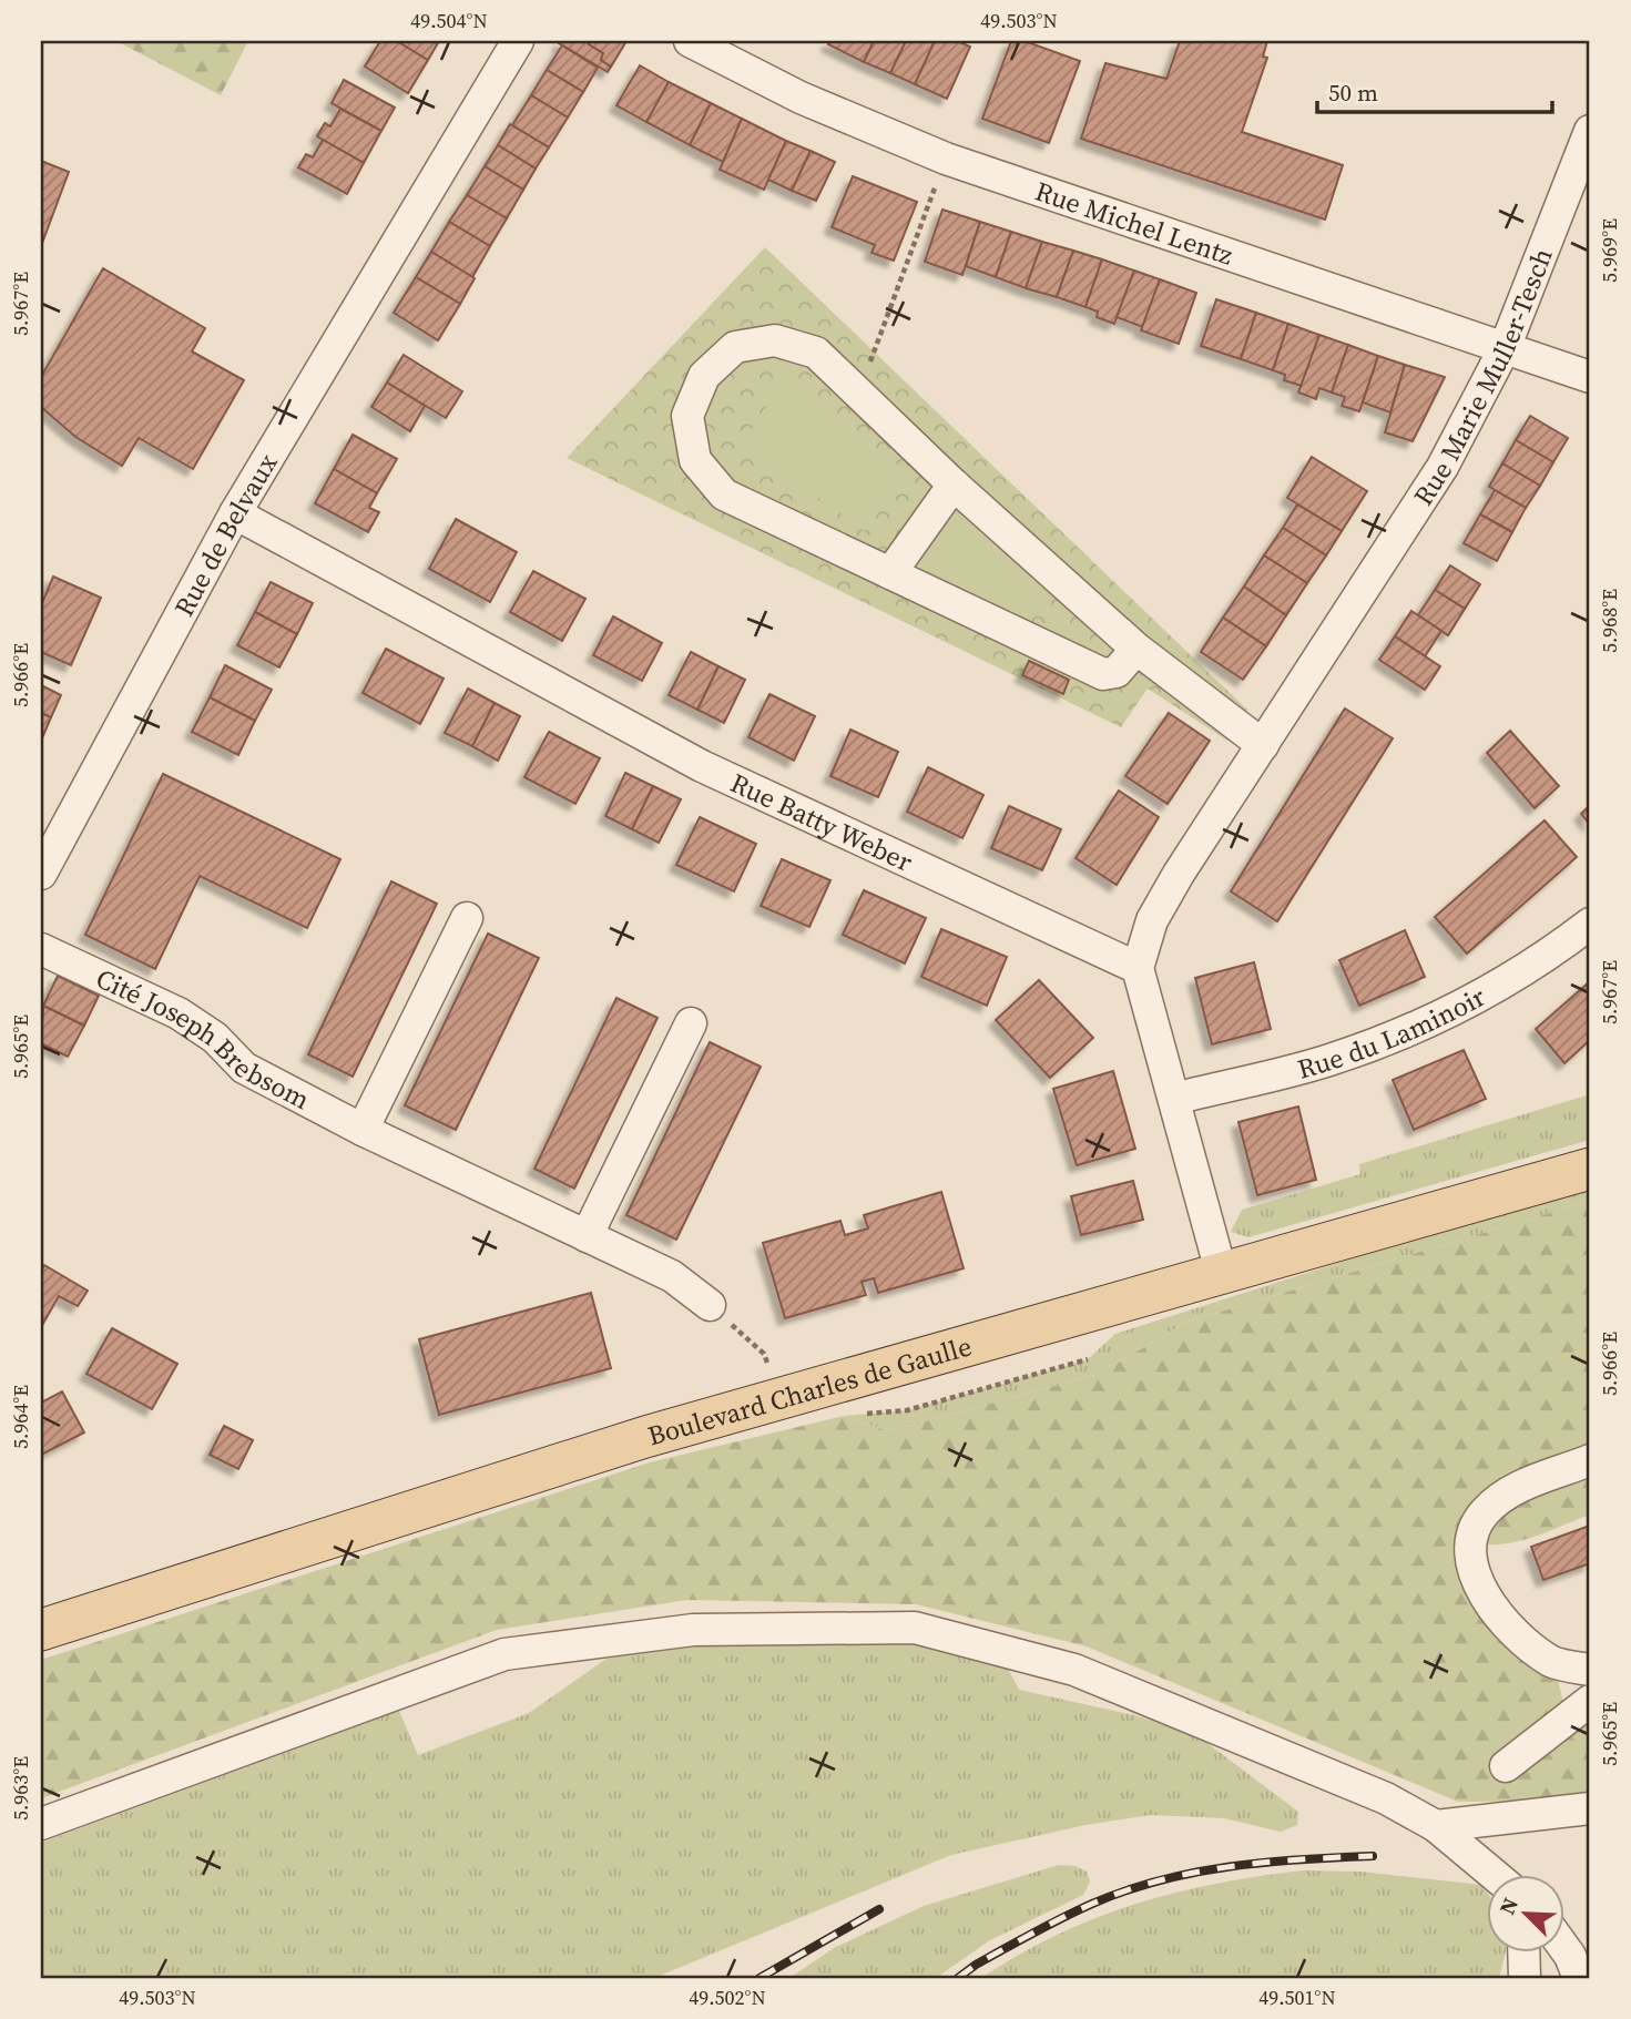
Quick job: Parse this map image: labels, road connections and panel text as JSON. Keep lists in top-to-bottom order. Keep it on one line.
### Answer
{"streets":{"main road":["Boulevard Charles de Gaulle"],"street":["Rue Michel Lentz","Rue Marie Muller-Tesch","Rue de Belvaux","Rue Batty Weber","Rue du Laminoir","Cité Joseph Brebsom"]},"crossings":[["Rue Michel Lentz","Rue Marie Muller-Tesch"],["Rue Marie Muller-Tesch","Rue Batty Weber"],["Rue de Belvaux","Rue Batty Weber"]],"scale_bar":"50 m","north":"top left","coordinates":["49.504°N","49.503°N","5.969°E","5.967°E","5.968°E","5.966°E","5.965°E","5.964°E","5.963°E","49.502°N","49.501°N"]}
